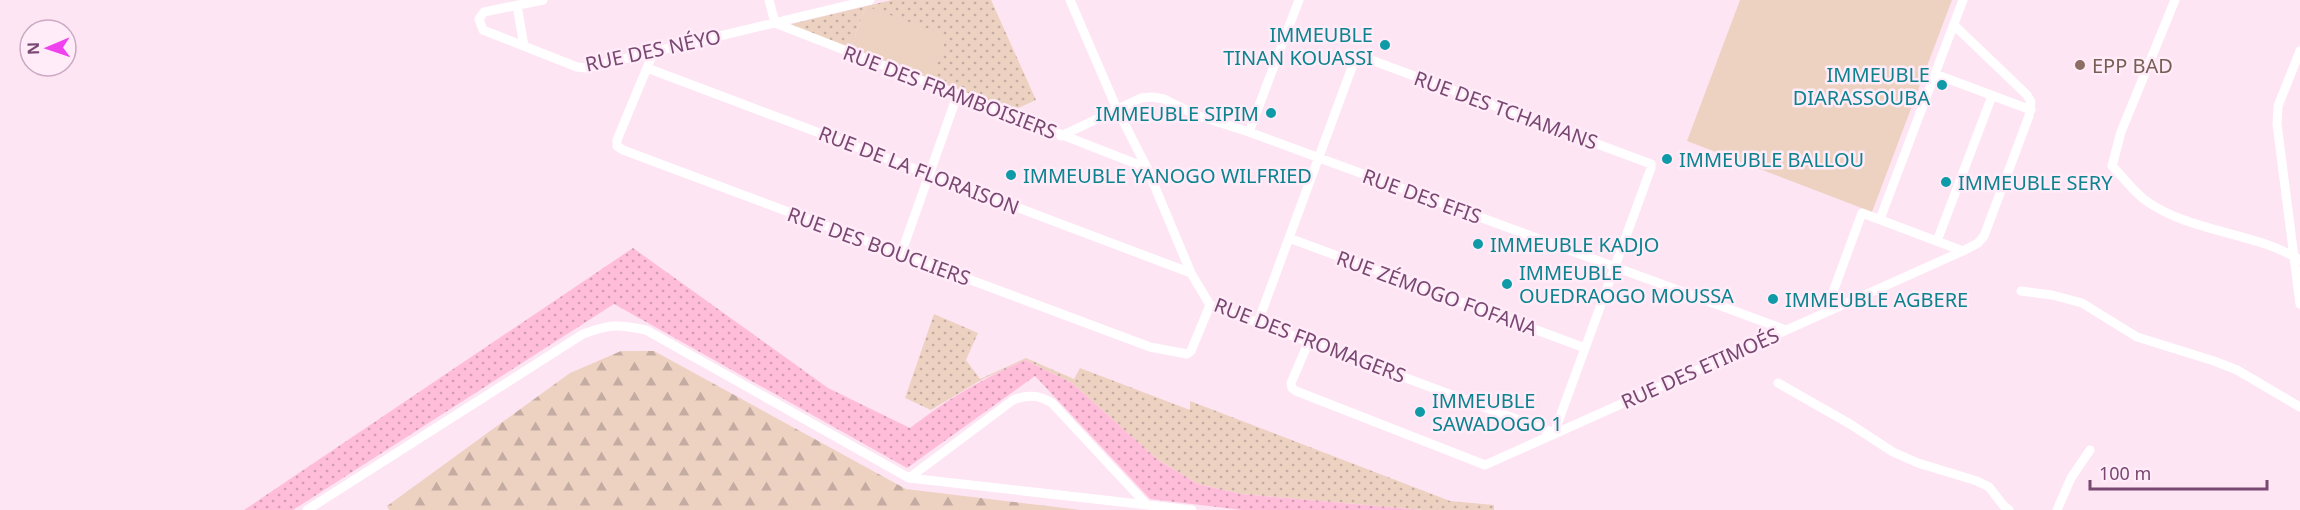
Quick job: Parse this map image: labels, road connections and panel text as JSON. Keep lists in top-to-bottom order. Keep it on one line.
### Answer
{"streets":{"street":["RUE DES NÉYO","RUE DES FRAMBOISIERS","RUE DES TCHAMANS","RUE DE LA FLORAISON","RUE DES EFIS","RUE DES BOUCLIERS","RUE ZÉMOGO FOFANA","RUE DES FROMAGERS","RUE DES ETIMOÉS"]},"crossings":[["RUE DES NÉYO","RUE DES FRAMBOISIERS"],["RUE DES NÉYO","RUE DES BOUCLIERS"],["RUE DES FRAMBOISIERS","RUE DES EFIS"],["RUE DES FRAMBOISIERS","RUE DES FROMAGERS"],["RUE DES TCHAMANS","RUE DES EFIS"],["RUE DES TCHAMANS","RUE ZÉMOGO FOFANA"],["RUE DES TCHAMANS","RUE DES FROMAGERS"],["RUE DES TCHAMANS","RUE DES ETIMOÉS"],["RUE DE LA FLORAISON","RUE DES BOUCLIERS"],["RUE DE LA FLORAISON","RUE DES FROMAGERS"],["RUE DES EFIS","RUE DES FROMAGERS"],["RUE DES EFIS","RUE DES ETIMOÉS"],["RUE DES BOUCLIERS","RUE DES FROMAGERS"],["RUE DES FROMAGERS","RUE DES ETIMOÉS"]],"places":["IMMEUBLE TINAN KOUASSI","EPP BAD","IMMEUBLE DIARASSOUBA","IMMEUBLE SIPIM","IMMEUBLE BALLOU","IMMEUBLE YANOGO WILFRIED","IMMEUBLE SERY","IMMEUBLE KADJO","IMMEUBLE OUEDRAOGO MOUSSA","IMMEUBLE AGBERE","IMMEUBLE SAWADOGO 1"],"scale_bar":"100 m","north":"left"}
